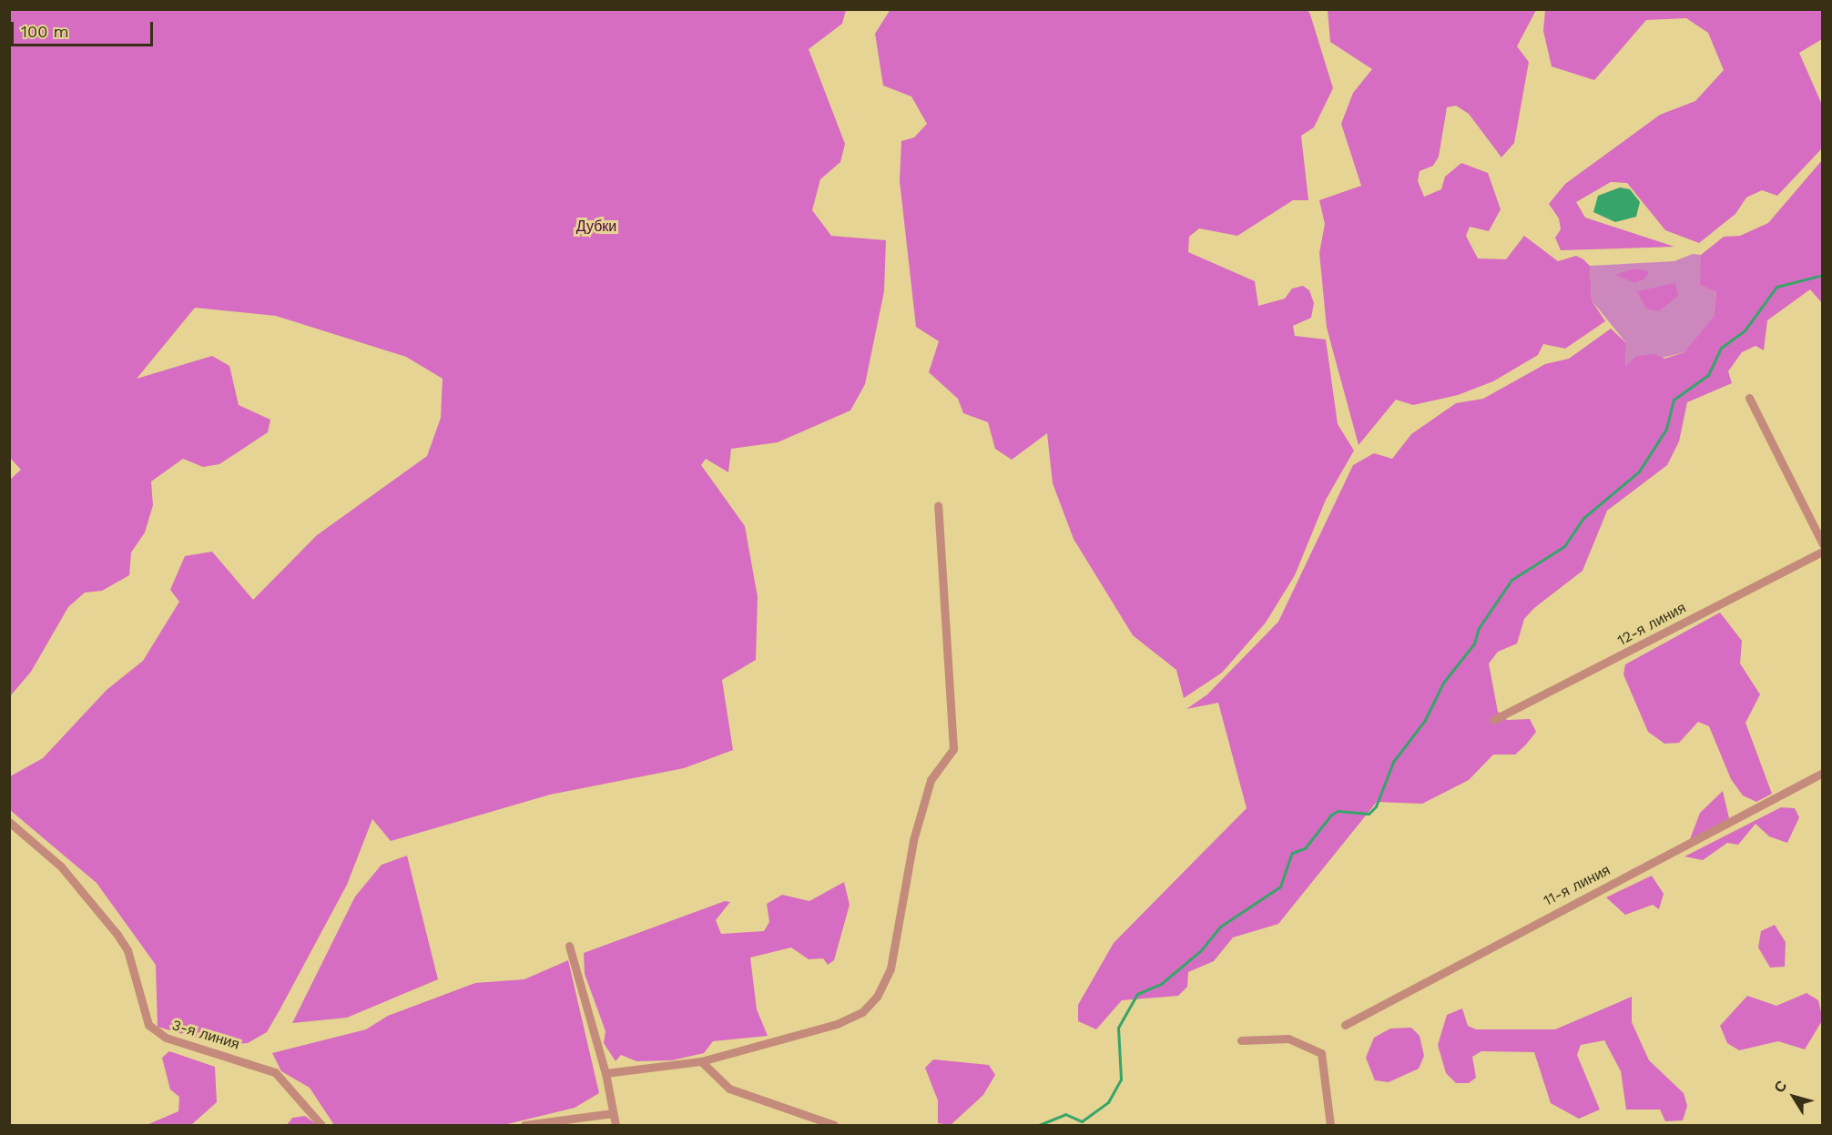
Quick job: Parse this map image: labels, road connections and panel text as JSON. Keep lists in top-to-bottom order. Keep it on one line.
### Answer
{"streets":{"street":["12-я линия","11-я линия","3-я линия"]},"parks":["Дубки"],"scale_bar":"100 m","north":"top left"}
